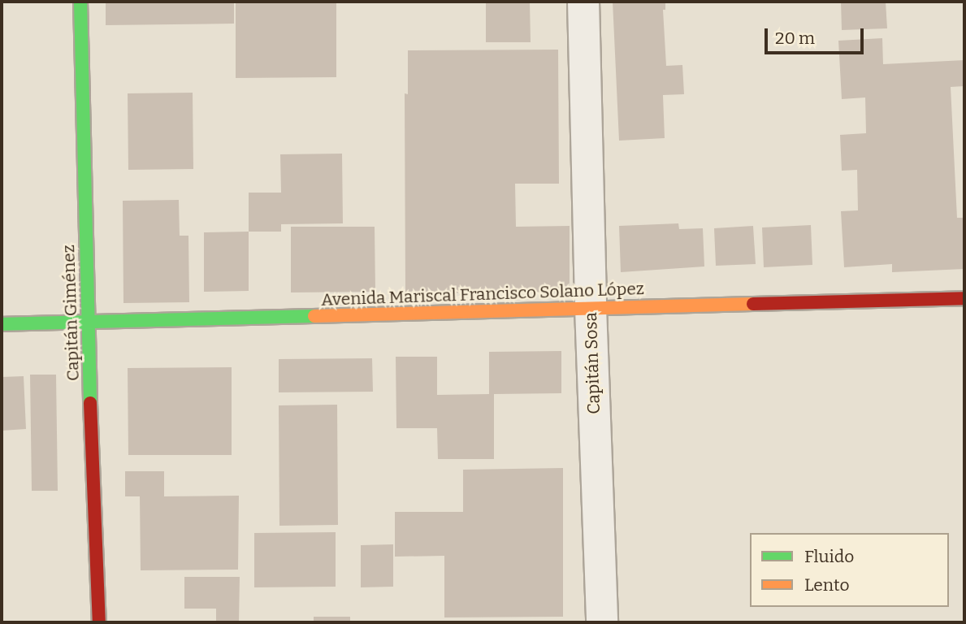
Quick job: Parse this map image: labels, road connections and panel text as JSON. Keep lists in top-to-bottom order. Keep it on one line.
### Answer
{"streets":{"main road":["Avenida Mariscal Francisco Solano López","Capitán Giménez"],"street":["Capitán Sosa"]},"crossings":[["Avenida Mariscal Francisco Solano López","Capitán Giménez"],["Avenida Mariscal Francisco Solano López","Capitán Sosa"]],"legend":["Fluido","Lento"],"scale_bar":"20 m"}
